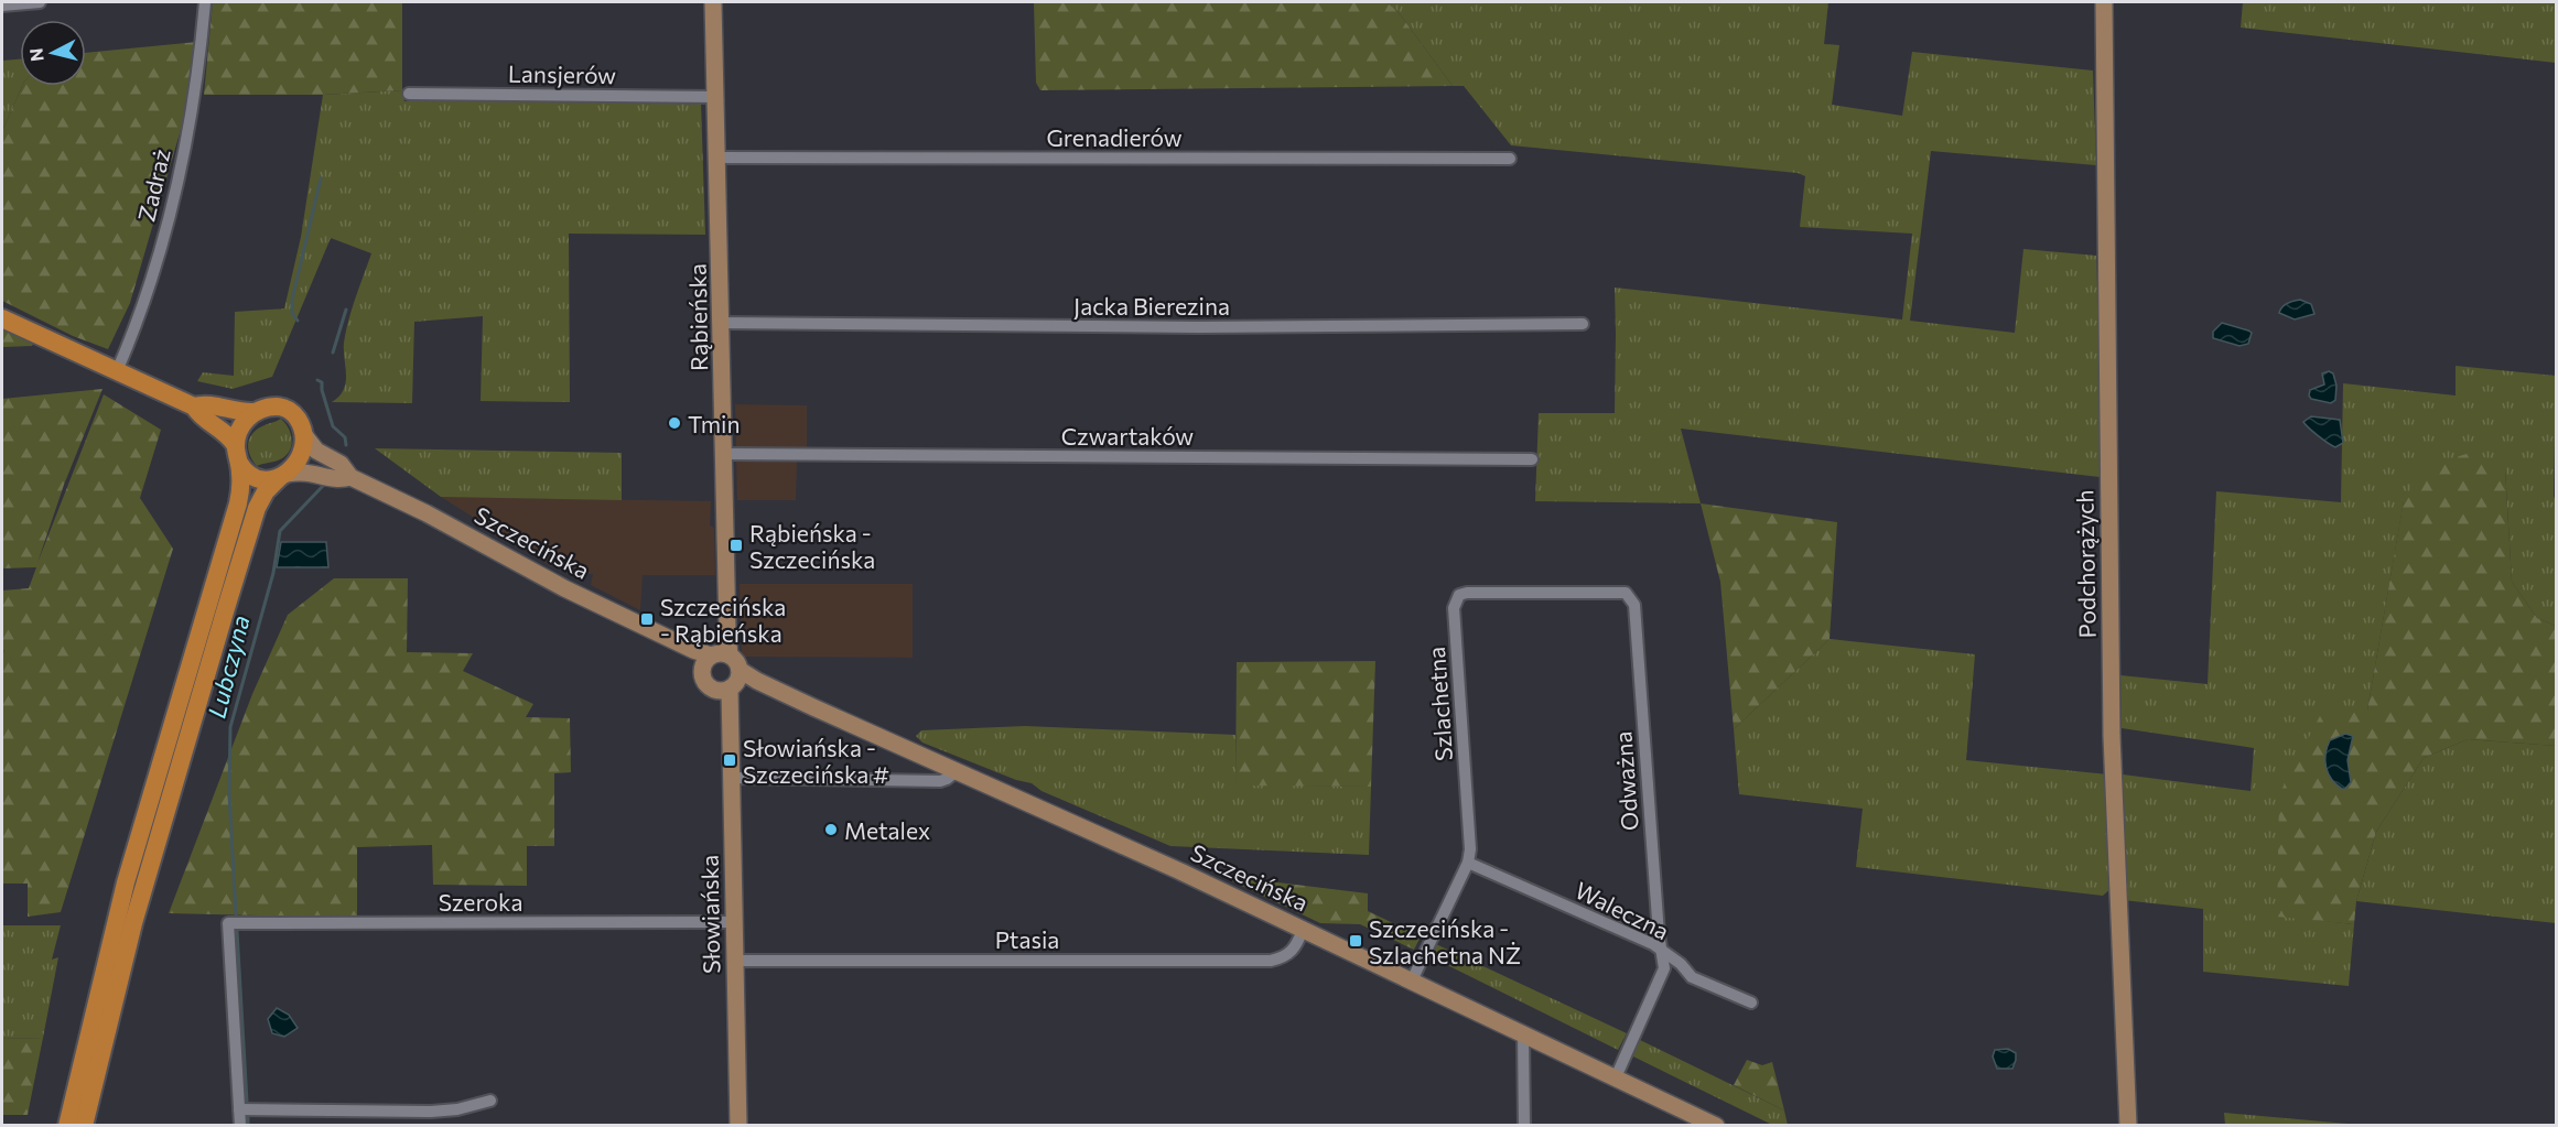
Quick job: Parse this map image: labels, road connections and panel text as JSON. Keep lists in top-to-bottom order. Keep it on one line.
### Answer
{"streets":{"street":["Lansjerów","Grenadierów","Zadraż","Jacka Bierezina","Rąbieńska","Czwartaków","Szczecińska","Podchorążych","Szlachetna","Odważna","Szeroka","Waleczna","Słowiańska","Ptasia"]},"crossings":[["Lansjerów","Rąbieńska"],["Grenadierów","Rąbieńska"],["Jacka Bierezina","Rąbieńska"],["Rąbieńska","Czwartaków"],["Rąbieńska","Szczecińska"],["Rąbieńska","Słowiańska"],["Szczecińska","Szlachetna"],["Szczecińska","Słowiańska"],["Szczecińska","Ptasia"],["Szlachetna","Odważna"],["Szlachetna","Waleczna"],["Odważna","Waleczna"],["Szeroka","Słowiańska"],["Słowiańska","Ptasia"]],"water":["Lubczyna"],"places":{"other":["Tmin","Metalex"],"transit":["Rąbieńska - Szczecińska","Szczecińska - Rąbieńska","Słowiańska - Szczecińska #","Szczecińska - Szlachetna NŻ"]},"north":"left"}
